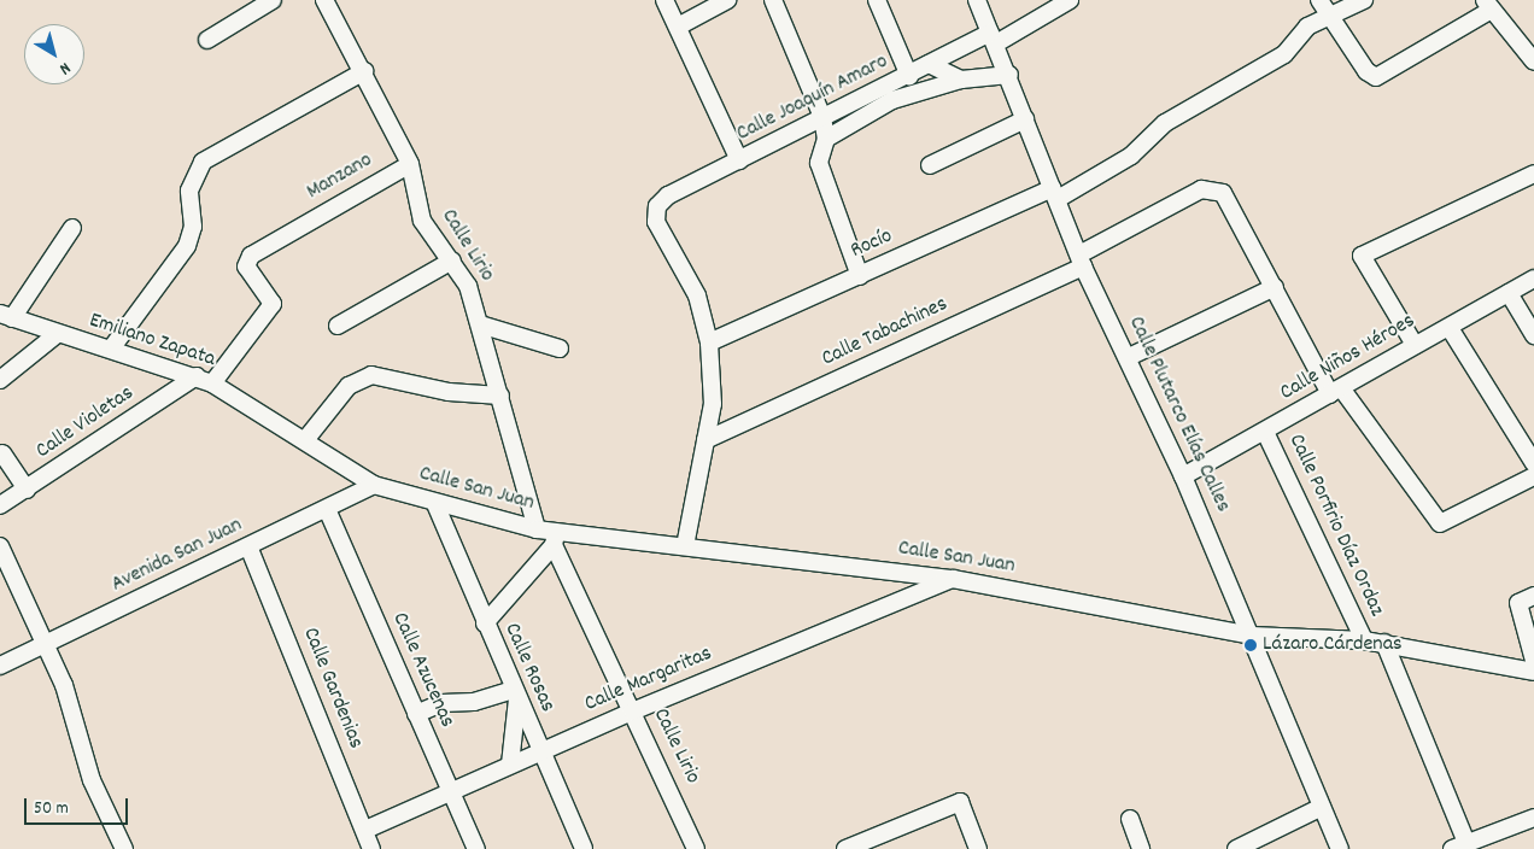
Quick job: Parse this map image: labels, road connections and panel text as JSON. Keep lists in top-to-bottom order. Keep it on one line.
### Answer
{"streets":{"street":["Calle Joaquín Amaro","Manzano","Rocío","Calle Lirio","Calle Tabachines","Emiliano Zapata","Calle Niños Héroes","Calle Plutarco Elías Calles","Calle Violetas","Calle San Juan","Calle Porfirio Díaz Ordaz","Avenida San Juan","Calle Rosas","Calle Azucenas","Calle Margaritas","Calle Gardenias"]},"crossings":[["Calle Joaquín Amaro","Rocío"],["Calle Joaquín Amaro","Calle Plutarco Elías Calles"],["Manzano","Calle Lirio"],["Manzano","Emiliano Zapata"],["Rocío","Calle Plutarco Elías Calles"],["Calle Lirio","Calle San Juan"],["Calle Lirio","Calle Margaritas"],["Calle Tabachines","Calle Plutarco Elías Calles"],["Emiliano Zapata","Calle Violetas"],["Emiliano Zapata","Calle San Juan"],["Emiliano Zapata","Avenida San Juan"],["Calle Niños Héroes","Calle Plutarco Elías Calles"],["Calle Niños Héroes","Calle Porfirio Díaz Ordaz"],["Calle Plutarco Elías Calles","Calle San Juan"],["Calle San Juan","Calle Porfirio Díaz Ordaz"],["Calle San Juan","Avenida San Juan"],["Calle San Juan","Calle Rosas"],["Calle San Juan","Calle Margaritas"],["Avenida San Juan","Calle Azucenas"],["Avenida San Juan","Calle Gardenias"],["Calle Rosas","Calle Margaritas"],["Calle Azucenas","Calle Margaritas"],["Calle Margaritas","Calle Gardenias"]],"places":["Lázaro Cárdenas"],"scale_bar":"50 m","north":"bottom right"}
